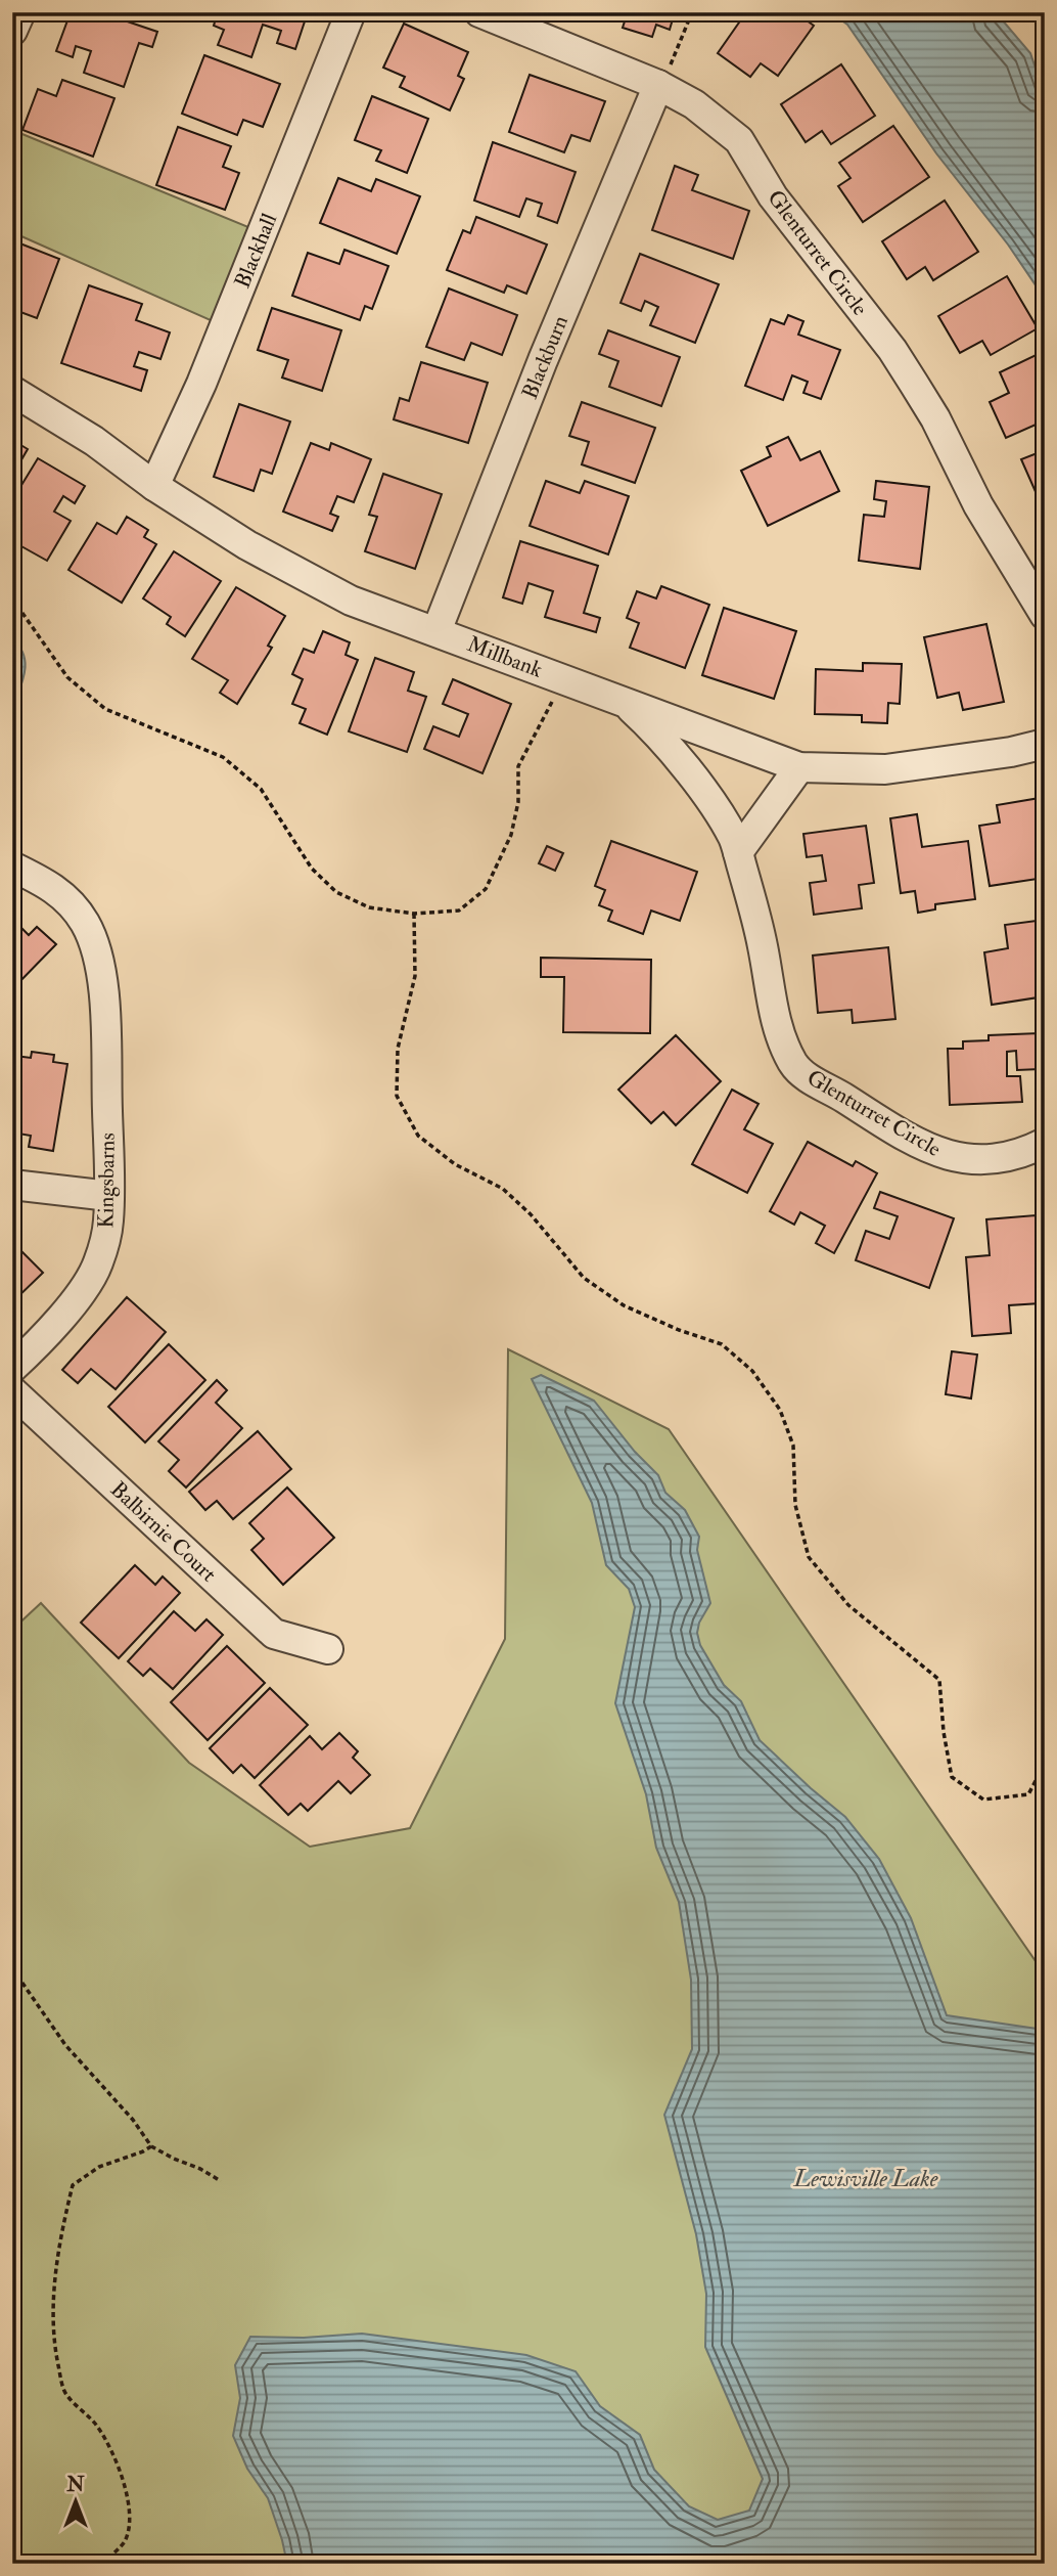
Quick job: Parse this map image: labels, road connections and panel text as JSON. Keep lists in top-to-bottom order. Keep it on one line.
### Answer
{"streets":{"street":["Blackhall","Glenturret Circle","Blackburn","Millbank","Kingsbarns","Balbirnie Court"]},"crossings":[["Blackhall","Millbank"],["Glenturret Circle","Blackburn"],["Glenturret Circle","Millbank"],["Blackburn","Millbank"]],"water":["Lewisville Lake"],"north":"top"}
